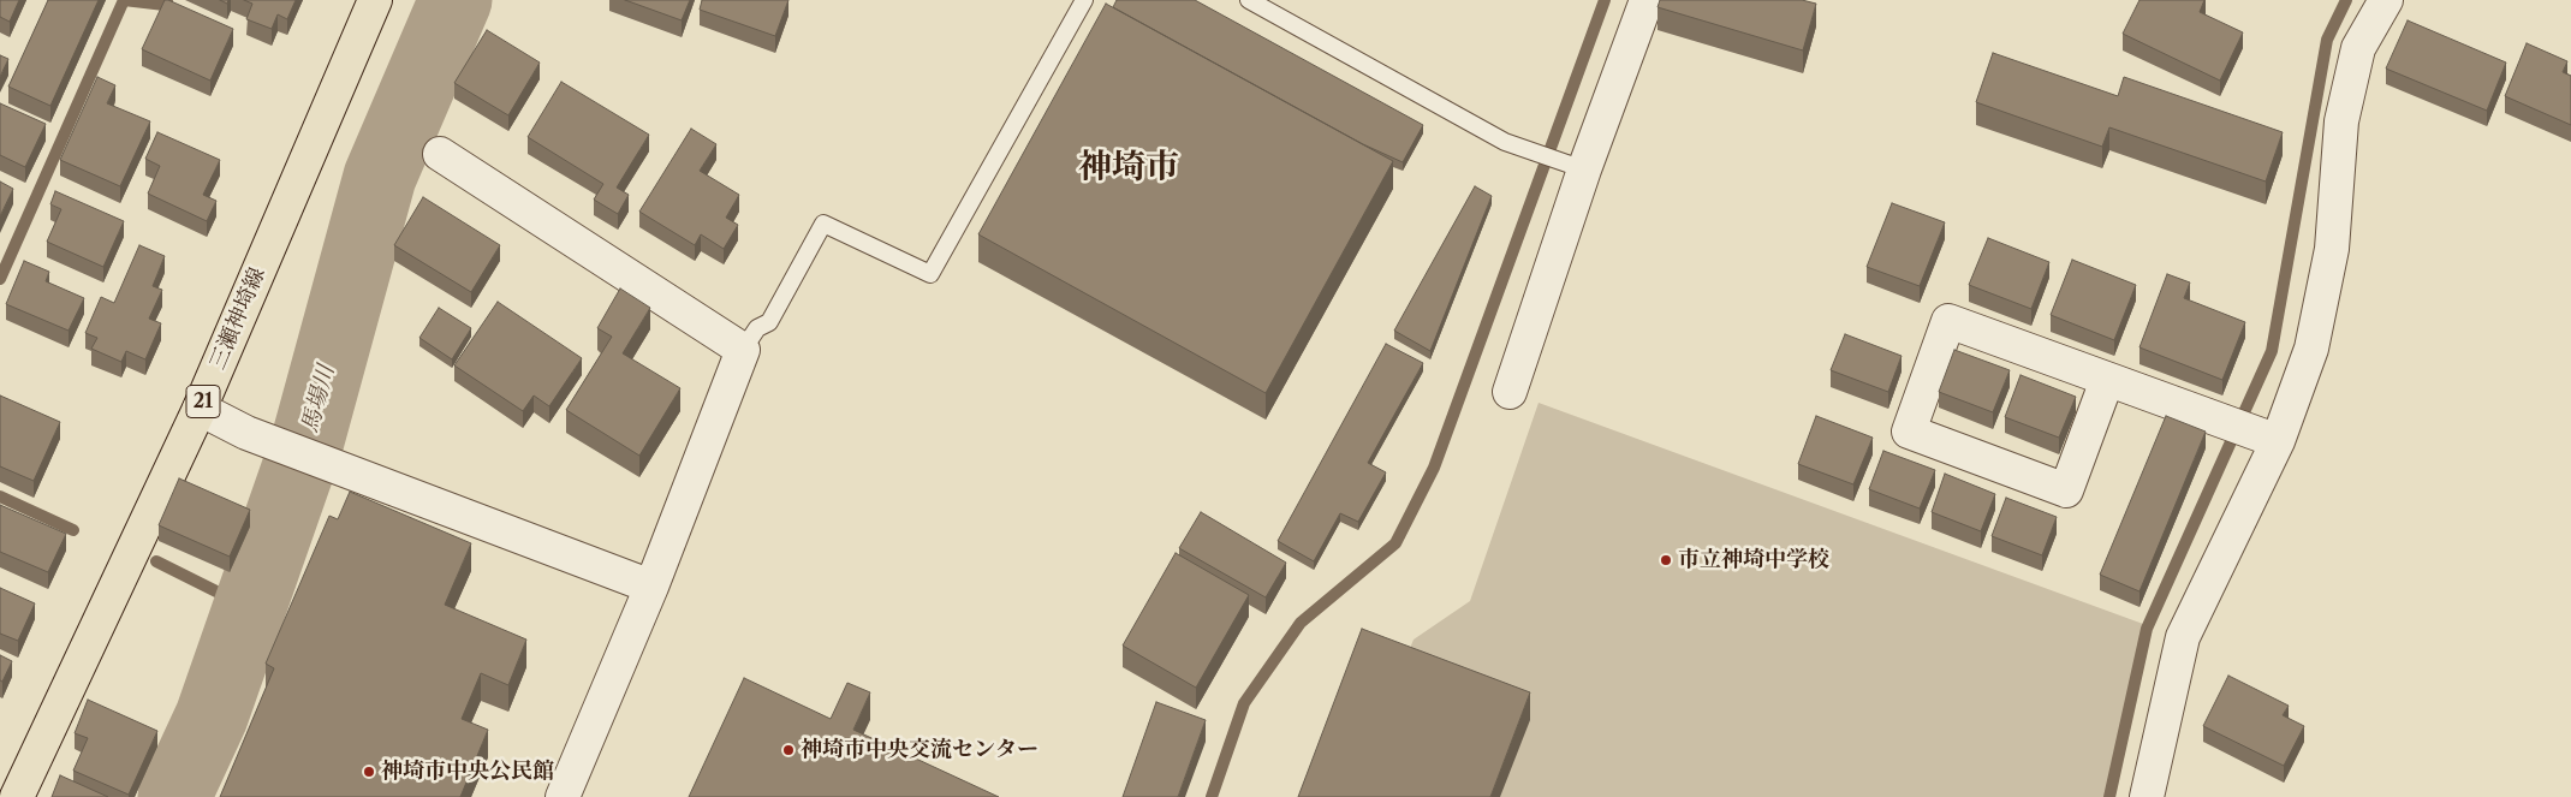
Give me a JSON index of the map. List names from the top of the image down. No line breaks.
{"streets":{"main road":["三瀬神埼線","21"]},"districts":["神埼市"],"water":["馬場川"],"places":["市立神埼中学校","神埼市中央交流センター","神埼市中央公民館"]}
